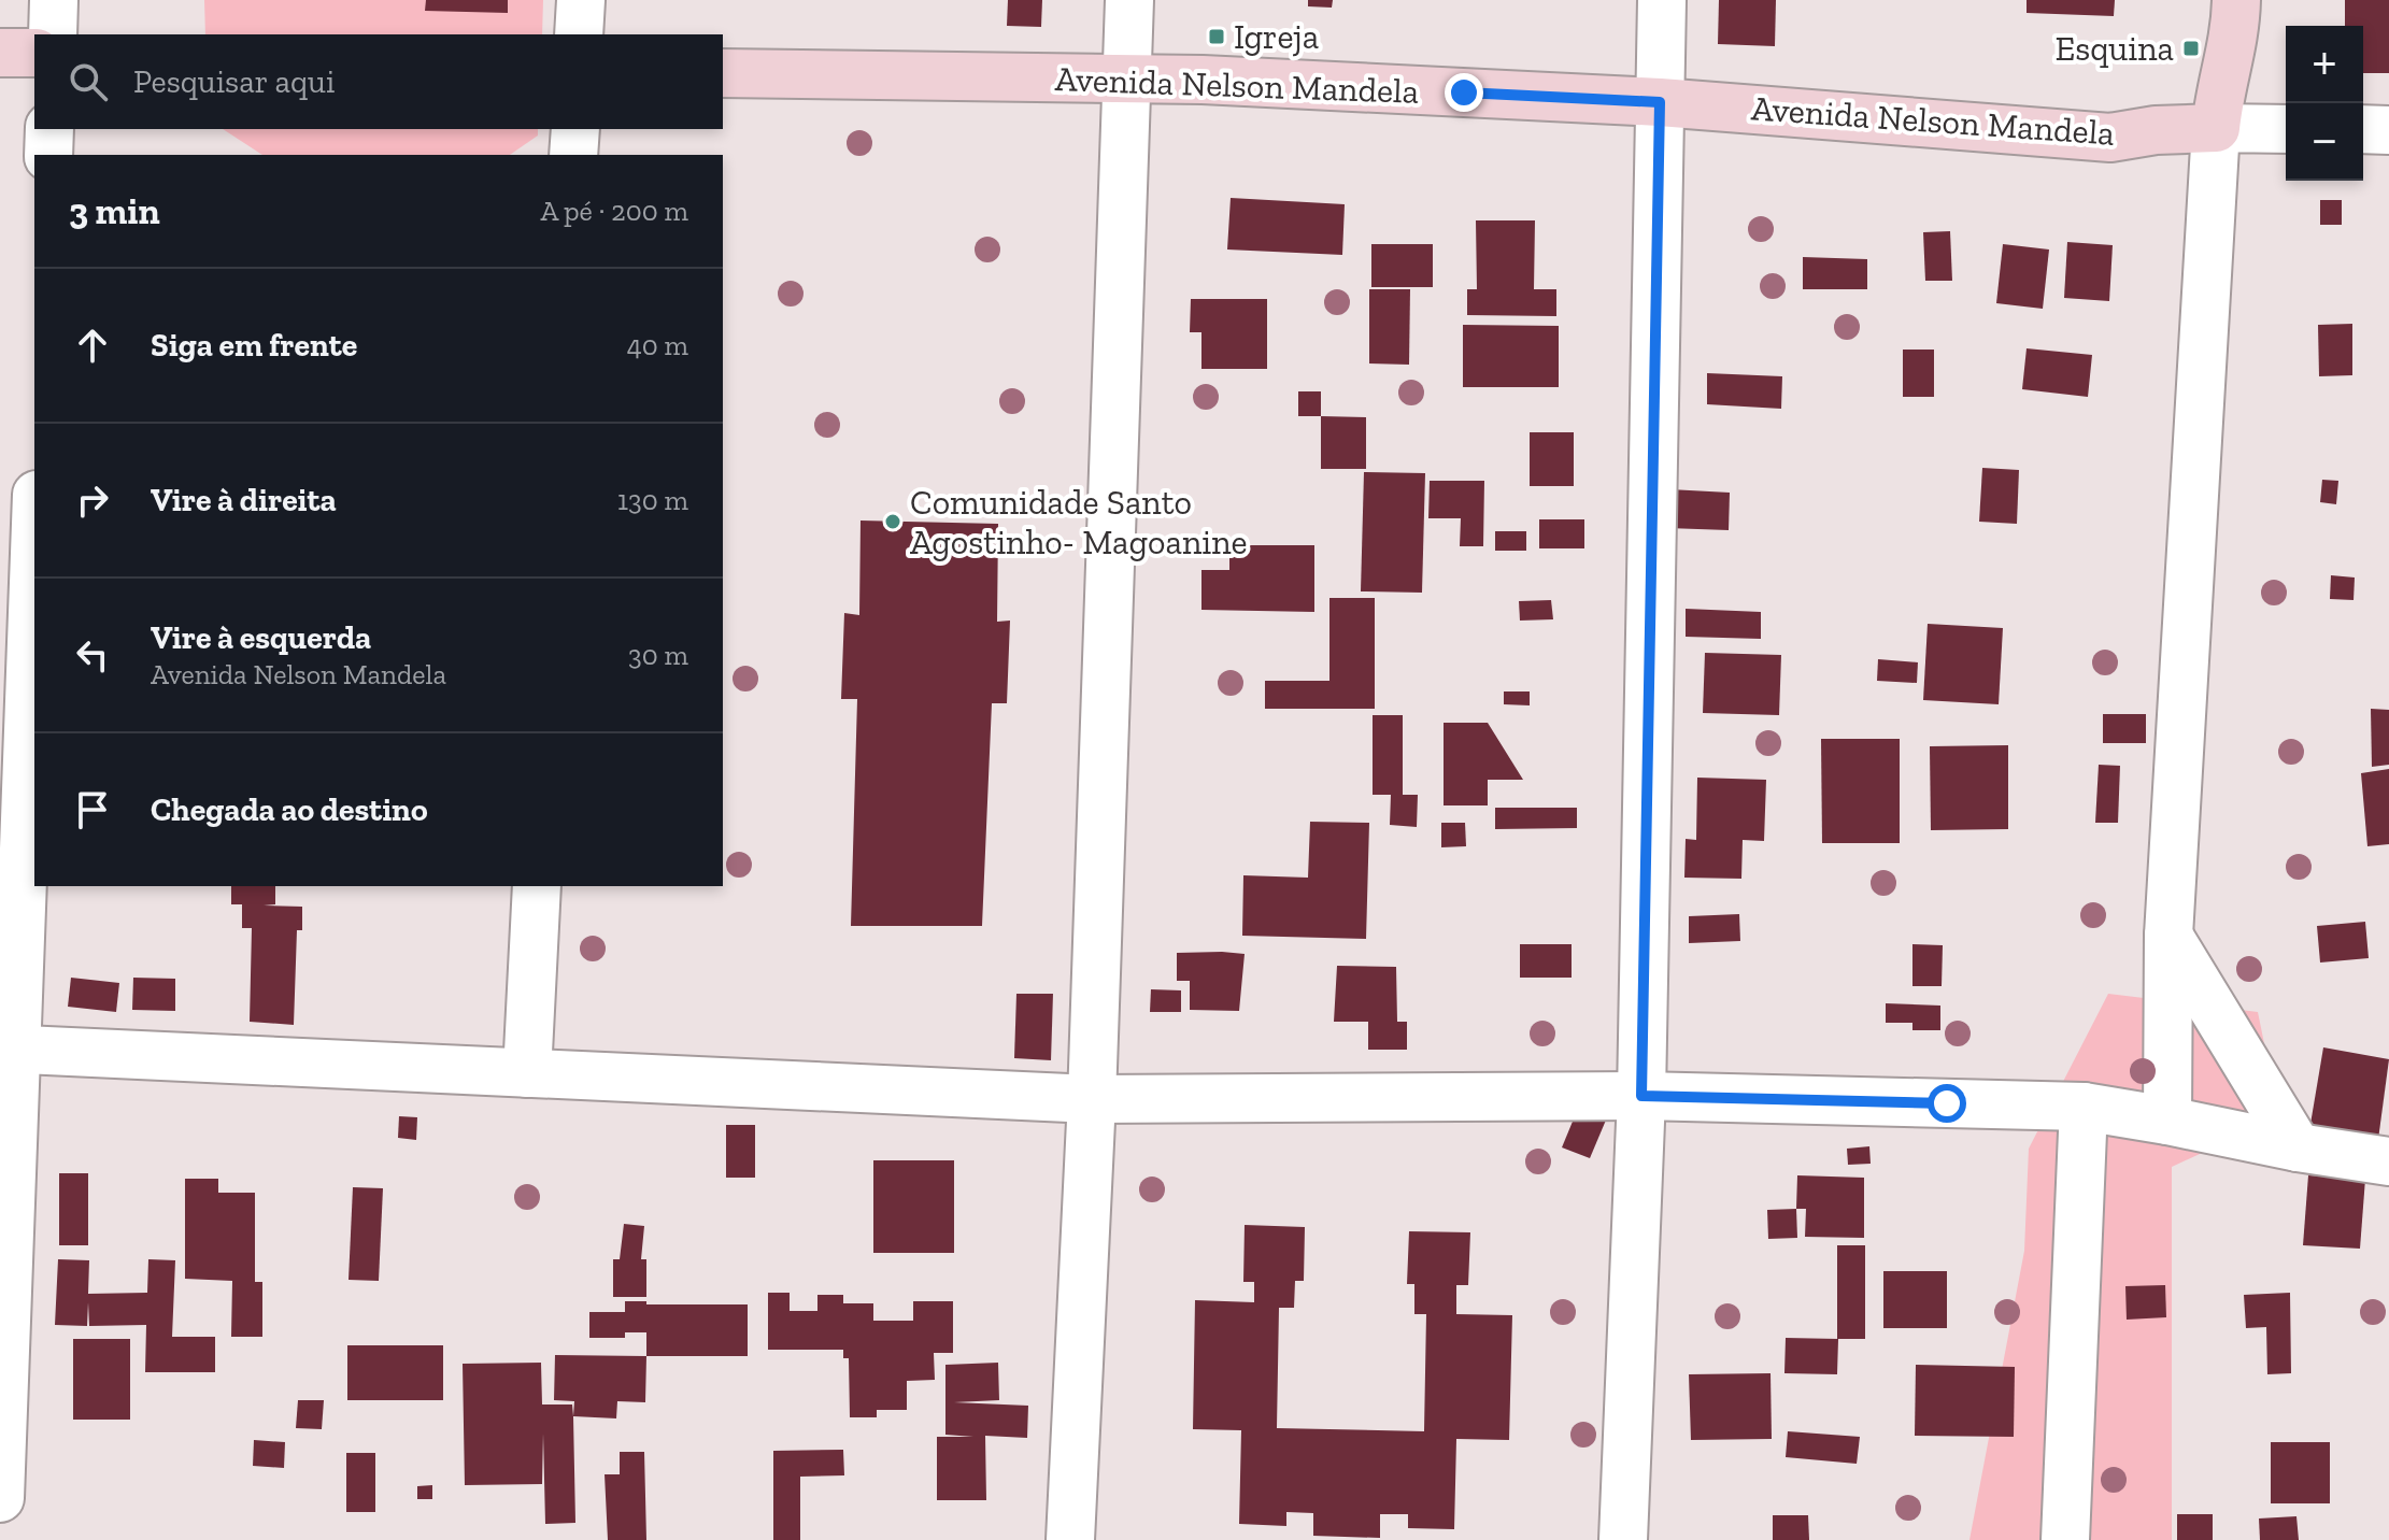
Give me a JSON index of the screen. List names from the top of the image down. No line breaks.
{"streets":{"street":["Avenida Nelson Mandela"]},"places":{"transit":["Igreja","Esquina"],"other":["Comunidade Santo Agostinho- Magoanine"]},"page":{"map_buttons":["+","−"],"search":"Pesquisar aqui","heading":["3 min","A pé · 200 m"],"list":[["Siga em frente","40 m"],["Vire à direita","130 m"],["Vire à esquerda","Avenida Nelson Mandela","30 m"],"Chegada ao destino"]}}
